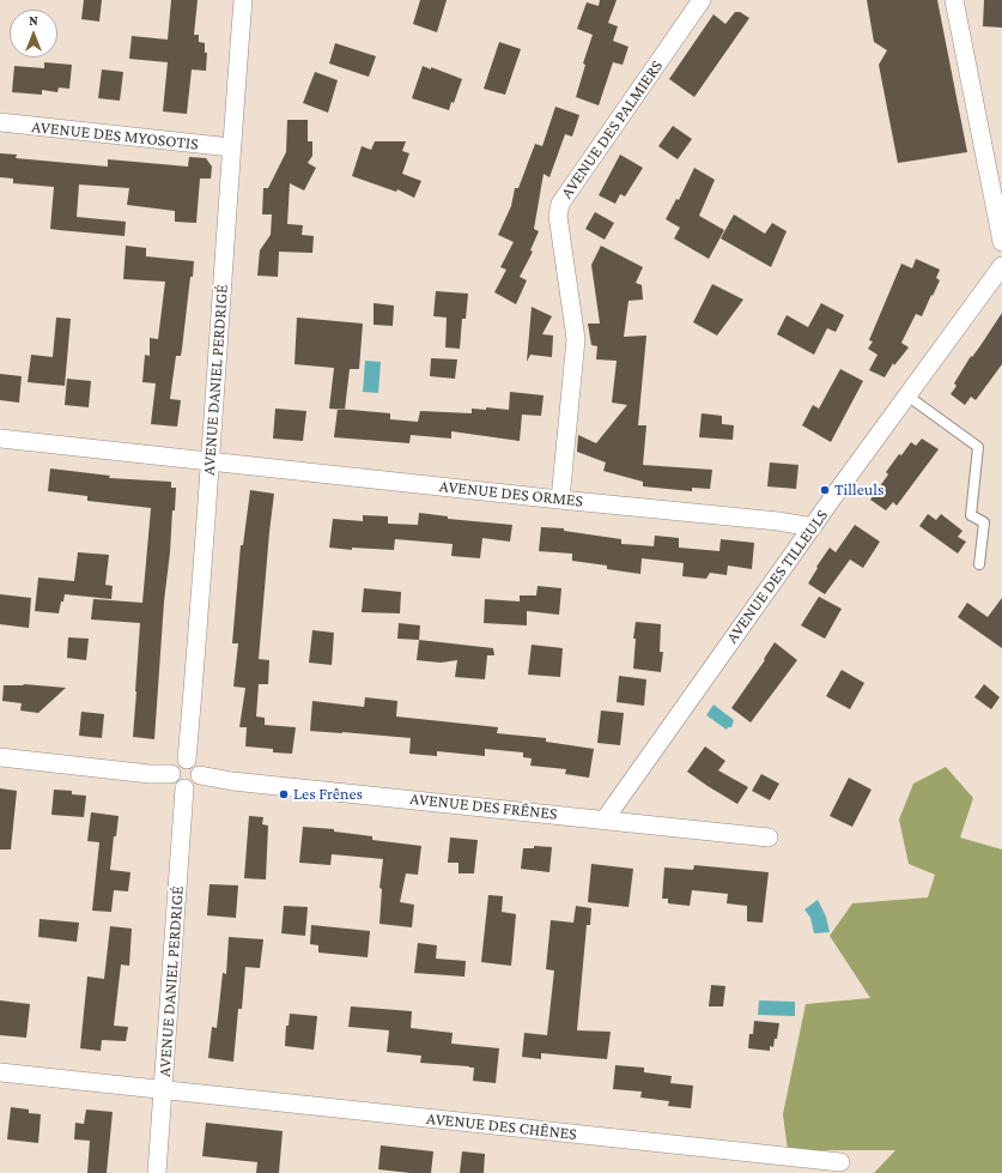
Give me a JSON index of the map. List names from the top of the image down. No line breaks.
{"streets":{"street":["AVENUE DES PALMIERS","AVENUE DES MYOSOTIS","AVENUE DANIEL PERDRIGÉ","AVENUE DES ORMES","AVENUE DES TILLEULS","AVENUE DES FRÊNES","AVENUE DES CHÊNES"]},"crossings":[["AVENUE DES PALMIERS","AVENUE DES ORMES"],["AVENUE DES MYOSOTIS","AVENUE DANIEL PERDRIGÉ"],["AVENUE DANIEL PERDRIGÉ","AVENUE DES ORMES"],["AVENUE DANIEL PERDRIGÉ","AVENUE DES FRÊNES"],["AVENUE DANIEL PERDRIGÉ","AVENUE DES CHÊNES"],["AVENUE DES ORMES","AVENUE DES TILLEULS"],["AVENUE DES TILLEULS","AVENUE DES FRÊNES"]],"places":["Tilleuls","Les Frênes"],"north":"top"}
